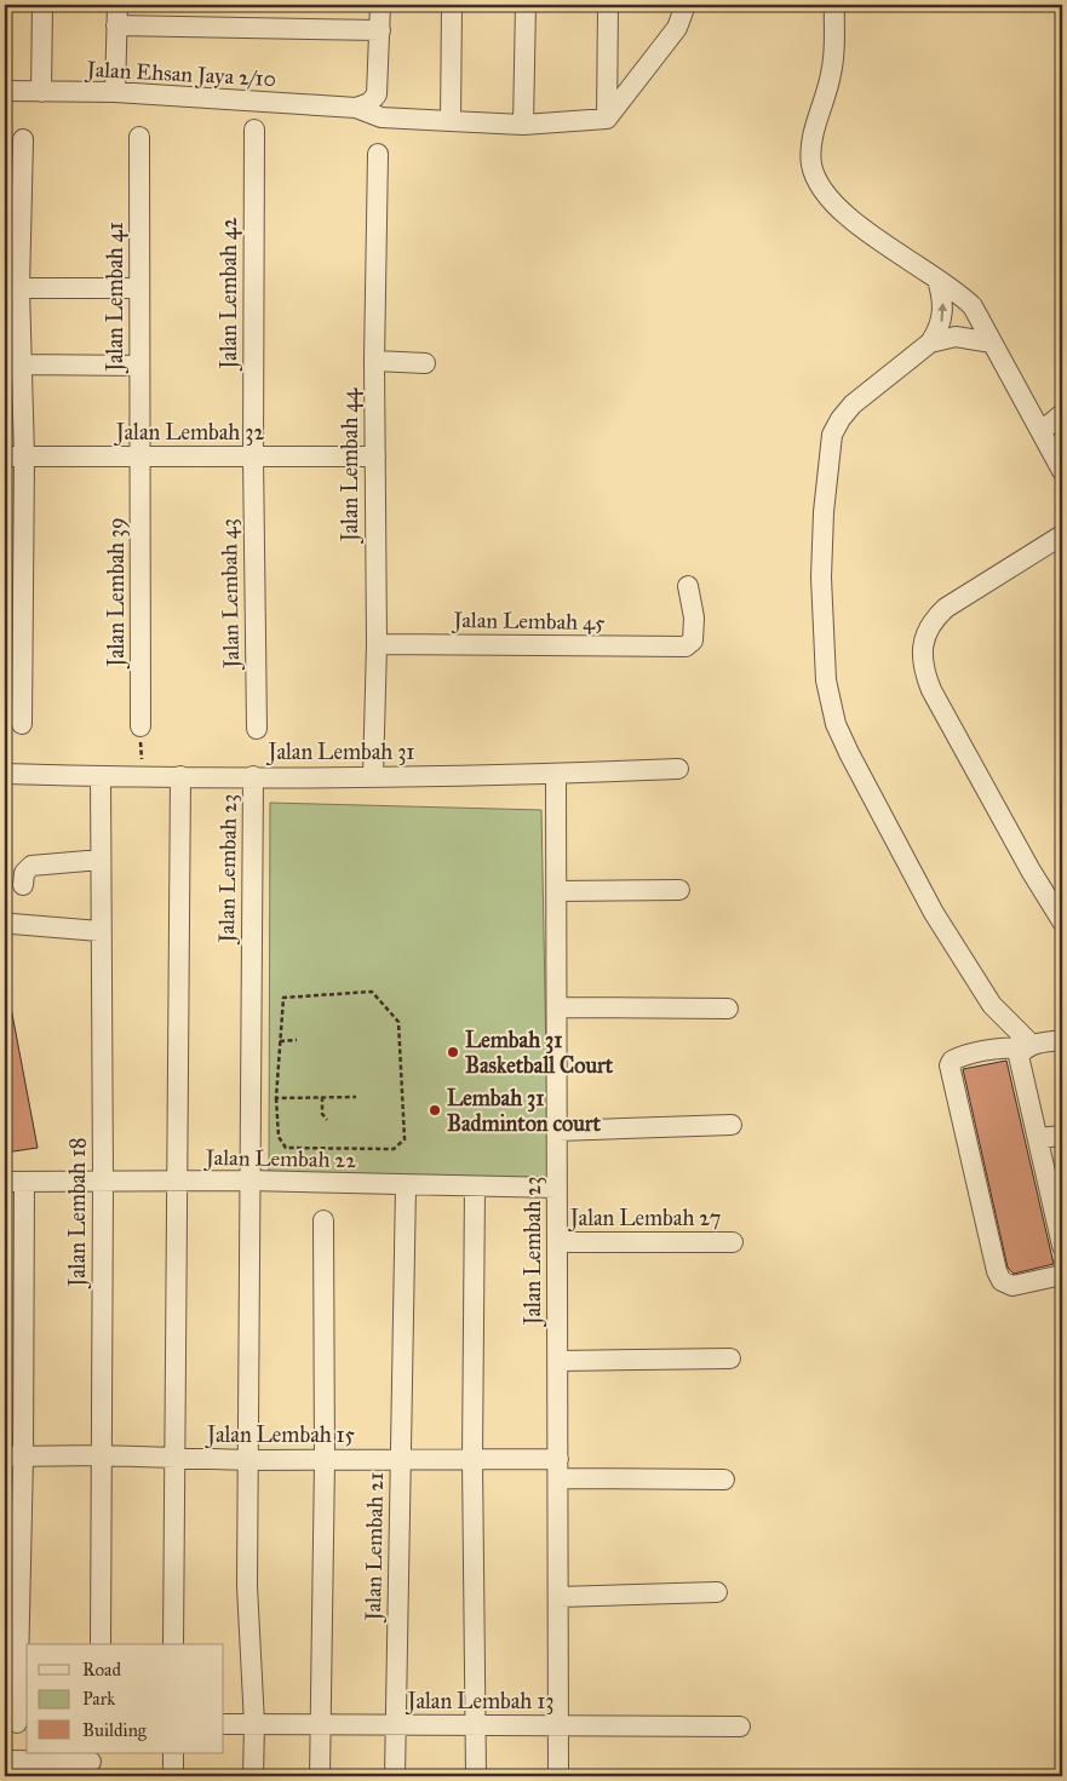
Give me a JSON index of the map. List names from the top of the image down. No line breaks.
{"streets":{"street":["Jalan Ehsan Jaya 2/10","Jalan Lembah 42","Jalan Lembah 41","Jalan Lembah 32","Jalan Lembah 44","Jalan Lembah 39","Jalan Lembah 43","Jalan Lembah 45","Jalan Lembah 31","Jalan Lembah 23","Jalan Lembah 22","Jalan Lembah 18","Jalan Lembah 27","Jalan Lembah 15","Jalan Lembah 21","Jalan Lembah 13"]},"crossings":[["Jalan Lembah 42","Jalan Lembah 32"],["Jalan Lembah 42","Jalan Lembah 43"],["Jalan Lembah 41","Jalan Lembah 32"],["Jalan Lembah 41","Jalan Lembah 39"],["Jalan Lembah 32","Jalan Lembah 44"],["Jalan Lembah 32","Jalan Lembah 39"],["Jalan Lembah 32","Jalan Lembah 43"],["Jalan Lembah 44","Jalan Lembah 45"],["Jalan Lembah 44","Jalan Lembah 31"],["Jalan Lembah 31","Jalan Lembah 23"],["Jalan Lembah 31","Jalan Lembah 18"],["Jalan Lembah 23","Jalan Lembah 22"],["Jalan Lembah 23","Jalan Lembah 27"],["Jalan Lembah 23","Jalan Lembah 15"],["Jalan Lembah 23","Jalan Lembah 13"],["Jalan Lembah 22","Jalan Lembah 18"],["Jalan Lembah 22","Jalan Lembah 21"],["Jalan Lembah 18","Jalan Lembah 15"],["Jalan Lembah 15","Jalan Lembah 21"],["Jalan Lembah 21","Jalan Lembah 13"]],"places":["Lembah 31 Basketball Court","Lembah 31 Badminton court"],"legend":["Road","Park","Building"]}
